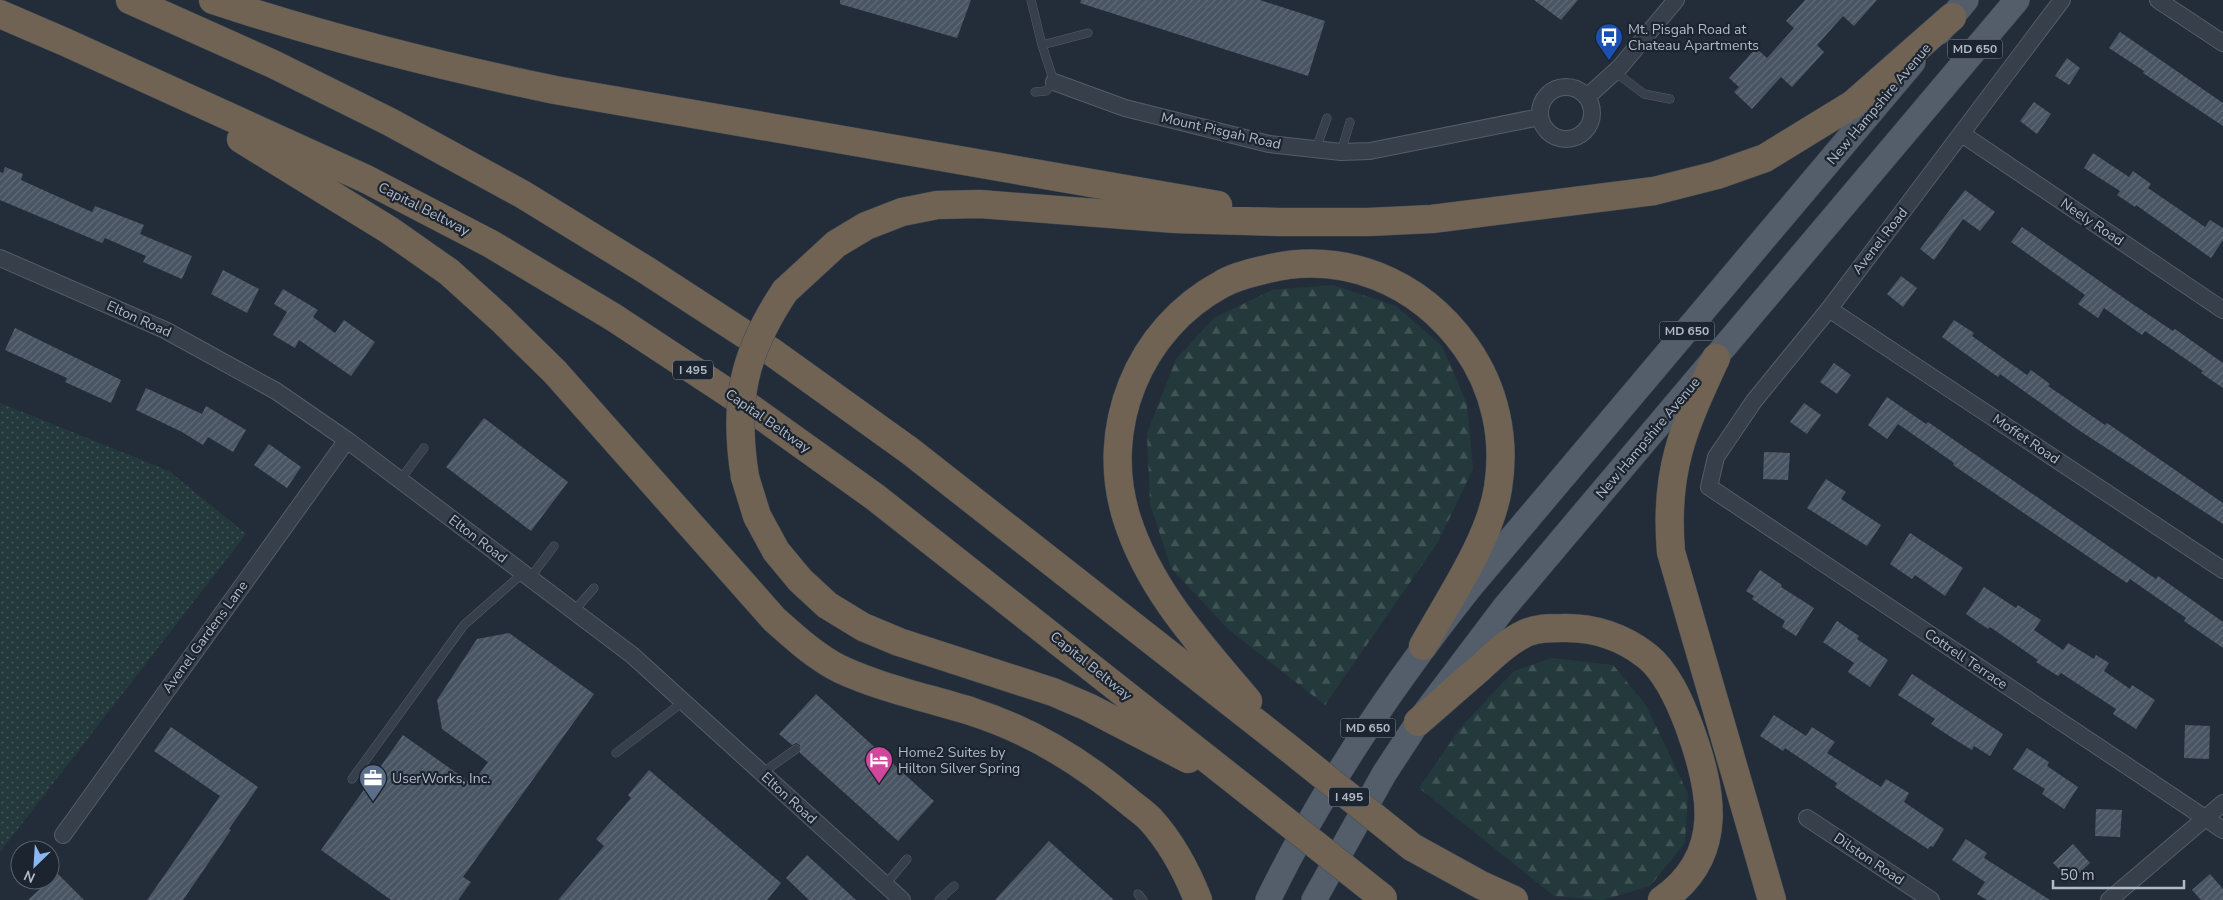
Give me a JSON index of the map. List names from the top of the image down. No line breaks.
{"streets":{"highway":["Capital Beltway","I 495"],"main road":["MD 650","New Hampshire Avenue"],"street":["Mount Pisgah Road","Neely Road","Avenel Road","Elton Road","Moffet Road","Avenel Gardens Lane","Cottrell Terrace","Dilston Road"]},"crossings":[["Neely Road","Avenel Road"],["Avenel Road","Moffet Road"],["Avenel Road","Cottrell Terrace"],["Elton Road","Avenel Gardens Lane"]],"places":{"bus stop":["Mt. Pisgah Road at Chateau Apartments"],"hotel":["Home2 Suites by Hilton Silver Spring"],"office":["UserWorks, Inc."]},"scale_bar":"50 m","north":"bottom left"}
